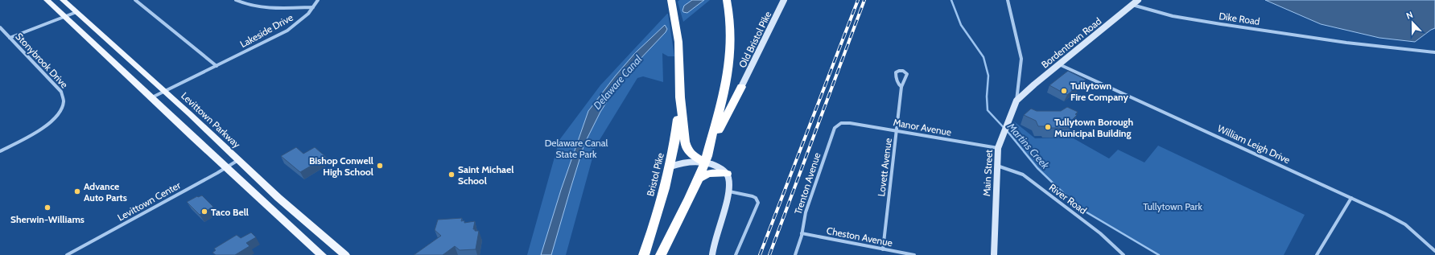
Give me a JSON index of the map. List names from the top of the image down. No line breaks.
{"streets":{"highway":["Bristol Pike"],"main road":["Levittown Parkway"],"street":["Dike Road","Lakeside Drive","Old Bristol Pike","Bordentown Road","Stonybrook Drive","Manor Avenue","William Leigh Drive","Lovett Avenue","Main Street","Trenton Avenue","River Road","Levittown Center","Cheston Avenue"]},"crossings":[["Dike Road","Bordentown Road"],["Lakeside Drive","Levittown Parkway"],["Bordentown Road","William Leigh Drive"],["Bordentown Road","Main Street"],["Levittown Parkway","Levittown Center"],["Manor Avenue","Lovett Avenue"],["Manor Avenue","Main Street"],["Manor Avenue","Trenton Avenue"],["Lovett Avenue","Cheston Avenue"],["Main Street","River Road"],["Trenton Avenue","Cheston Avenue"]],"water":["Delaware Canal","Martins Creek"],"parks":["Delaware Canal State Park","Tullytown Park"],"places":["Tullytown Fire Company","Tullytown Borough Municipal Building","Bishop Conwell High School","Saint Michael School","Advance Auto Parts","Sherwin-Williams","Taco Bell"],"north":"top"}
